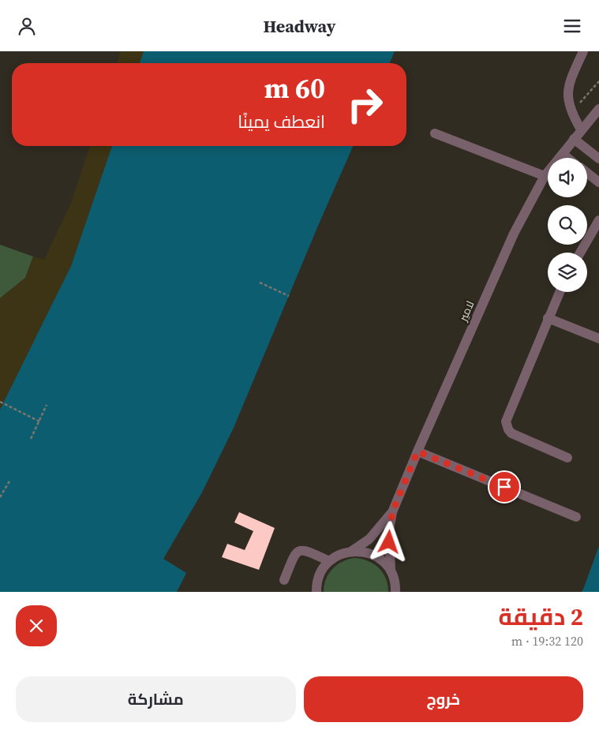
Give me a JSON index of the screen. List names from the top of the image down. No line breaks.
{"streets":{"street":["لامير"]},"page":{"header":"Headway","turn":["60 m","انعطف يمينًا"],"heading":["2 دقيقة","120 m · 19:32"],"buttons":["خروج","مشاركة"]}}
